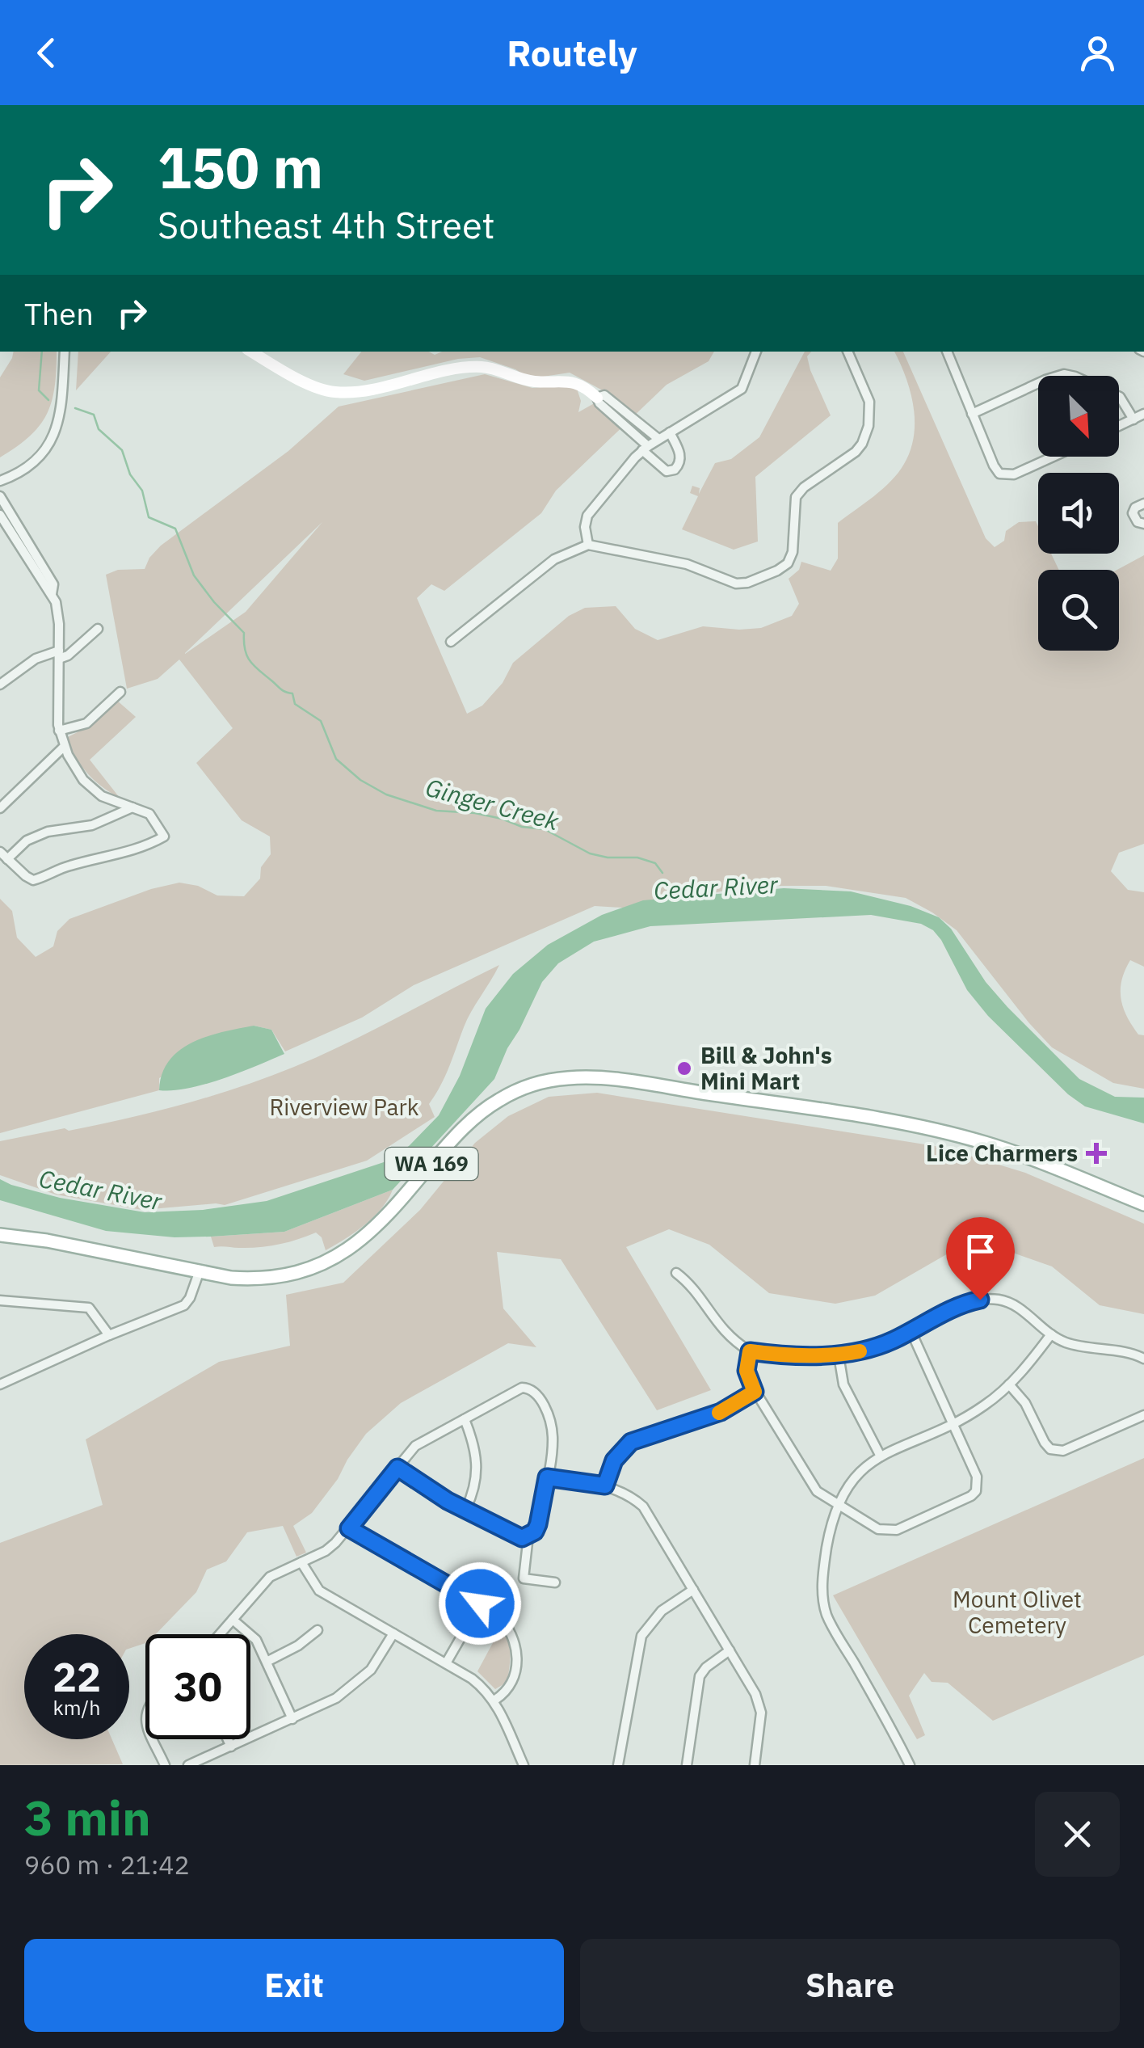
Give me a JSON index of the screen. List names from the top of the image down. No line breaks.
{"streets":{"main road":["WA 169"]},"water":["Ginger Creek","Cedar River"],"parks":["Riverview Park","Mount Olivet Cemetery"],"places":{"other":["Bill & John's Mini Mart"],"health":["Lice Charmers"]},"north":"bottom right","page":{"header":"Routely","turn":["150 m","Southeast 4th Street"],"then":"Then","speed":"22 km/h","limit":"30","heading":["3 min","960 m · 21:42"],"buttons":["Exit","Share"]}}
